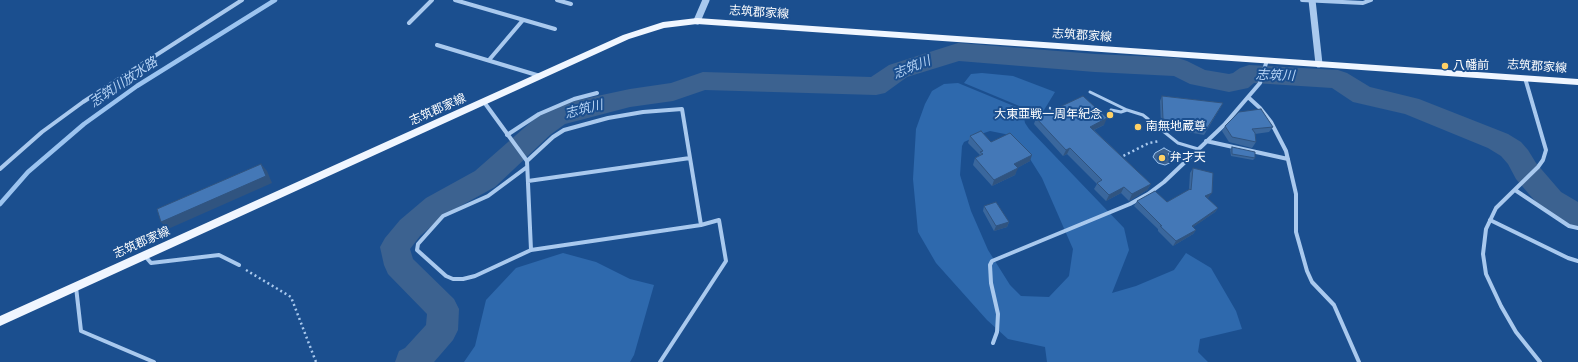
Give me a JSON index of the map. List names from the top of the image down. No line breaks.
{"streets":{"main road":["志筑郡家線"]},"water":["志筑川","志筑川放水路"],"places":["八幡前","大東亜戦一周年紀念","南無地蔵尊","弁才天"]}
